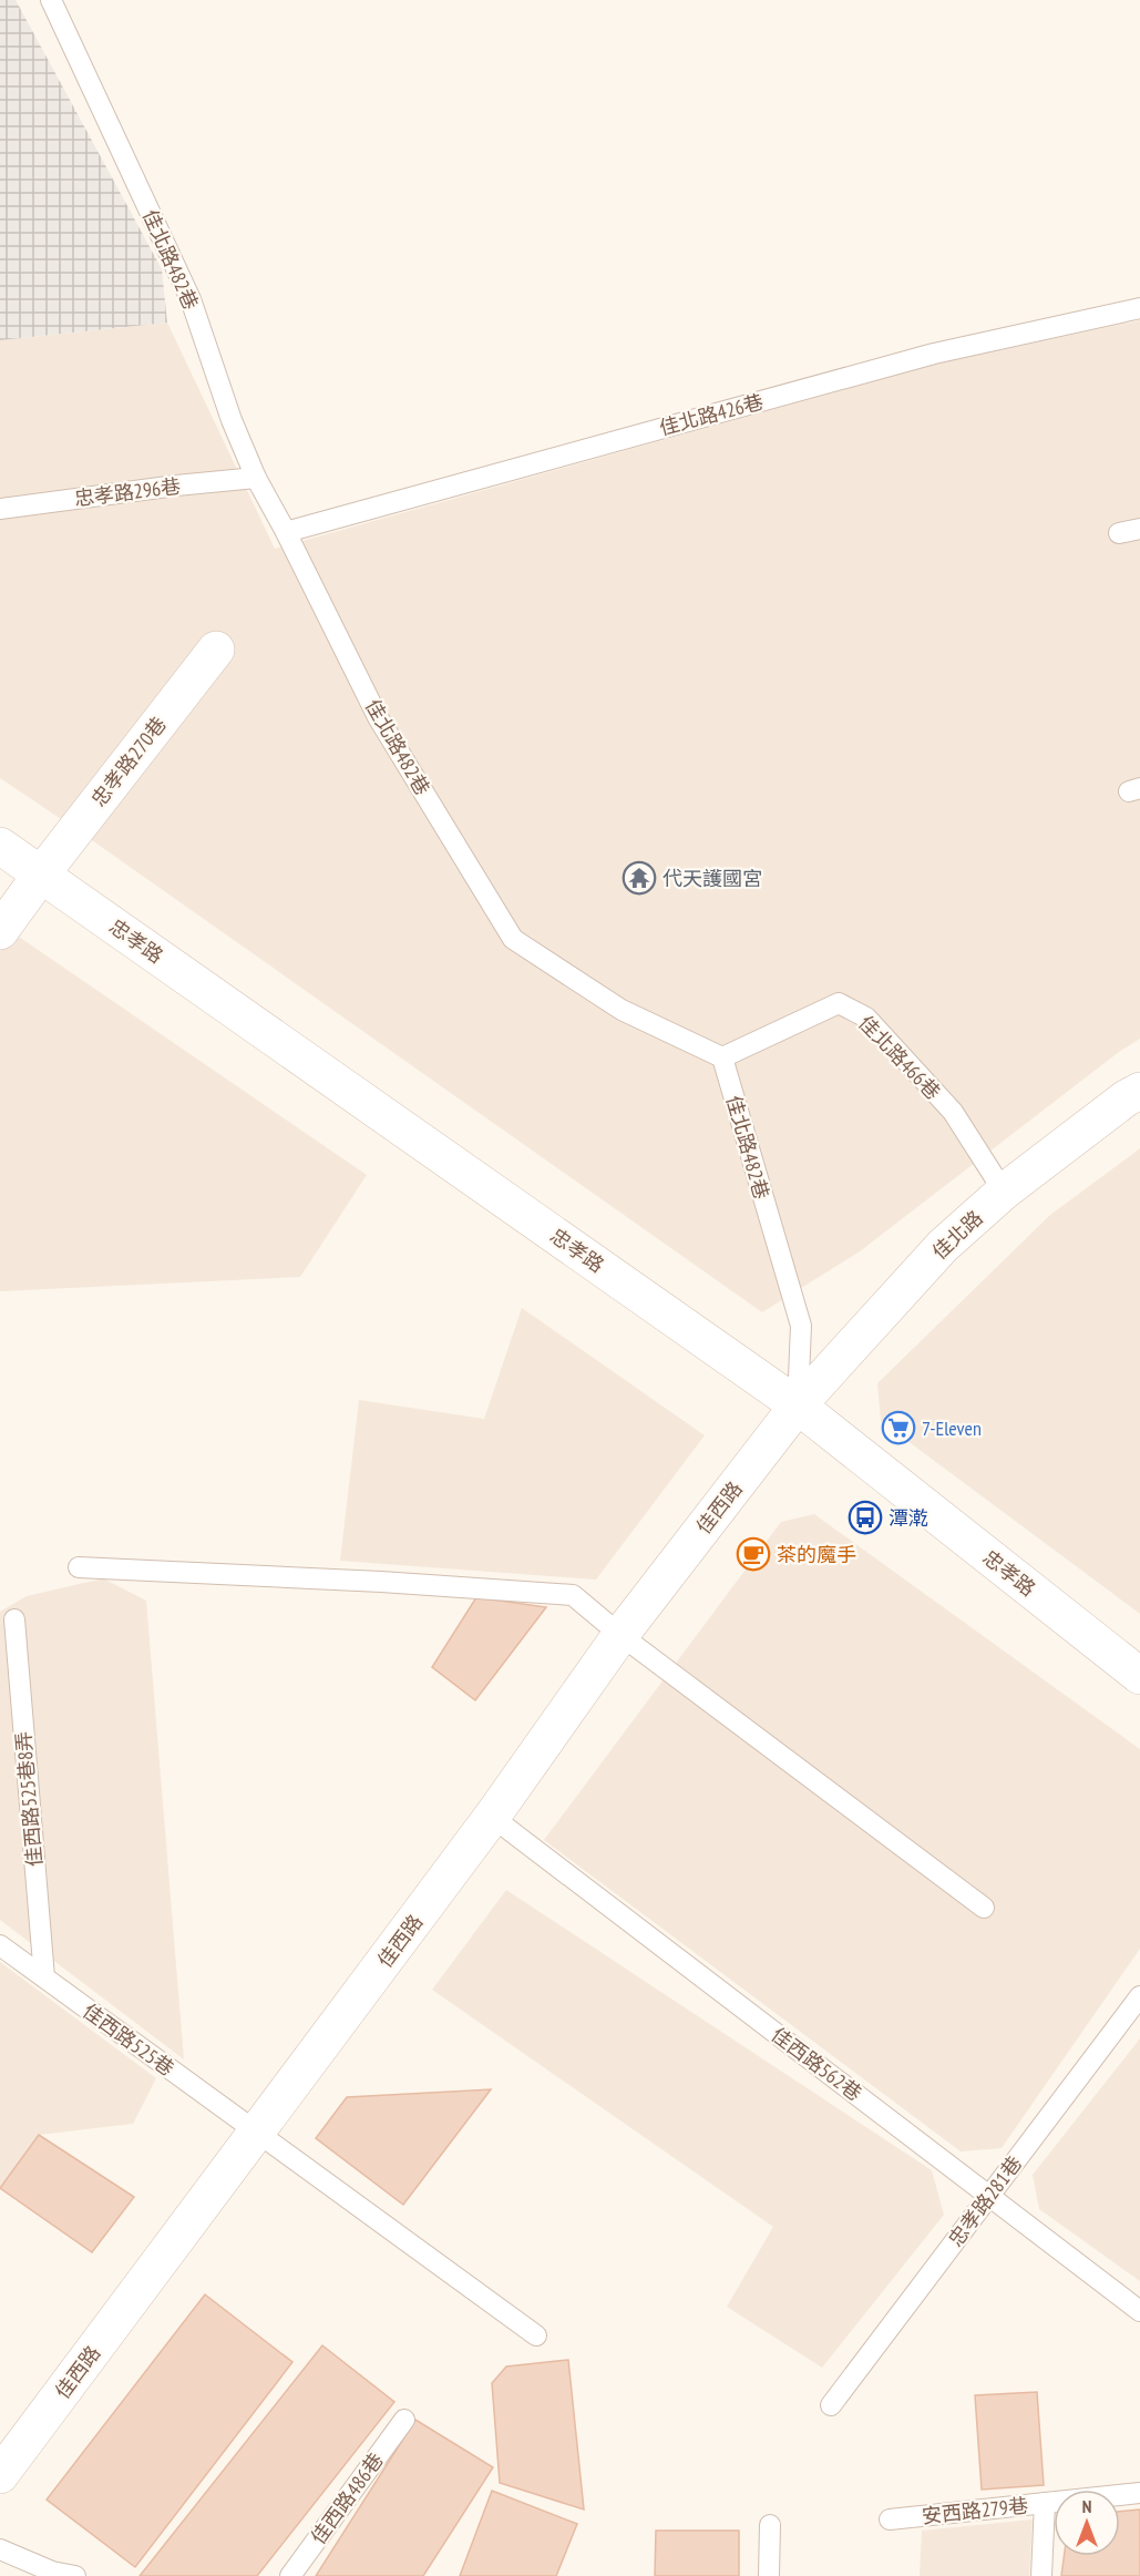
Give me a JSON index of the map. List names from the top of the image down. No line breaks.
{"streets":{"street":["忠孝路270巷","忠孝路","佳北路","佳西路"],"lane":["佳北路482巷","佳北路426巷","忠孝路296巷","佳北路466巷","佳西路525巷8弄","佳西路525巷","佳西路562巷","忠孝路281巷","佳西路486巷","安西路279巷"]},"crossings":[["佳北路482巷","佳北路426巷"],["佳北路482巷","忠孝路296巷"],["佳北路482巷","忠孝路"],["佳北路482巷","佳北路466巷"],["佳北路482巷","佳北路"],["佳北路482巷","佳西路"],["忠孝路270巷","忠孝路"],["忠孝路","佳北路"],["忠孝路","佳西路"],["佳北路466巷","佳北路"],["佳北路","佳西路"],["佳西路","佳西路525巷"],["佳西路","佳西路562巷"],["佳西路525巷8弄","佳西路525巷"],["佳西路562巷","忠孝路281巷"]],"places":{"temple":["代天護國宮"],"supermarket":["7-Eleven"],"bus stop":["潭漧"],"cafe":["茶的魔手"]},"north":"top"}
